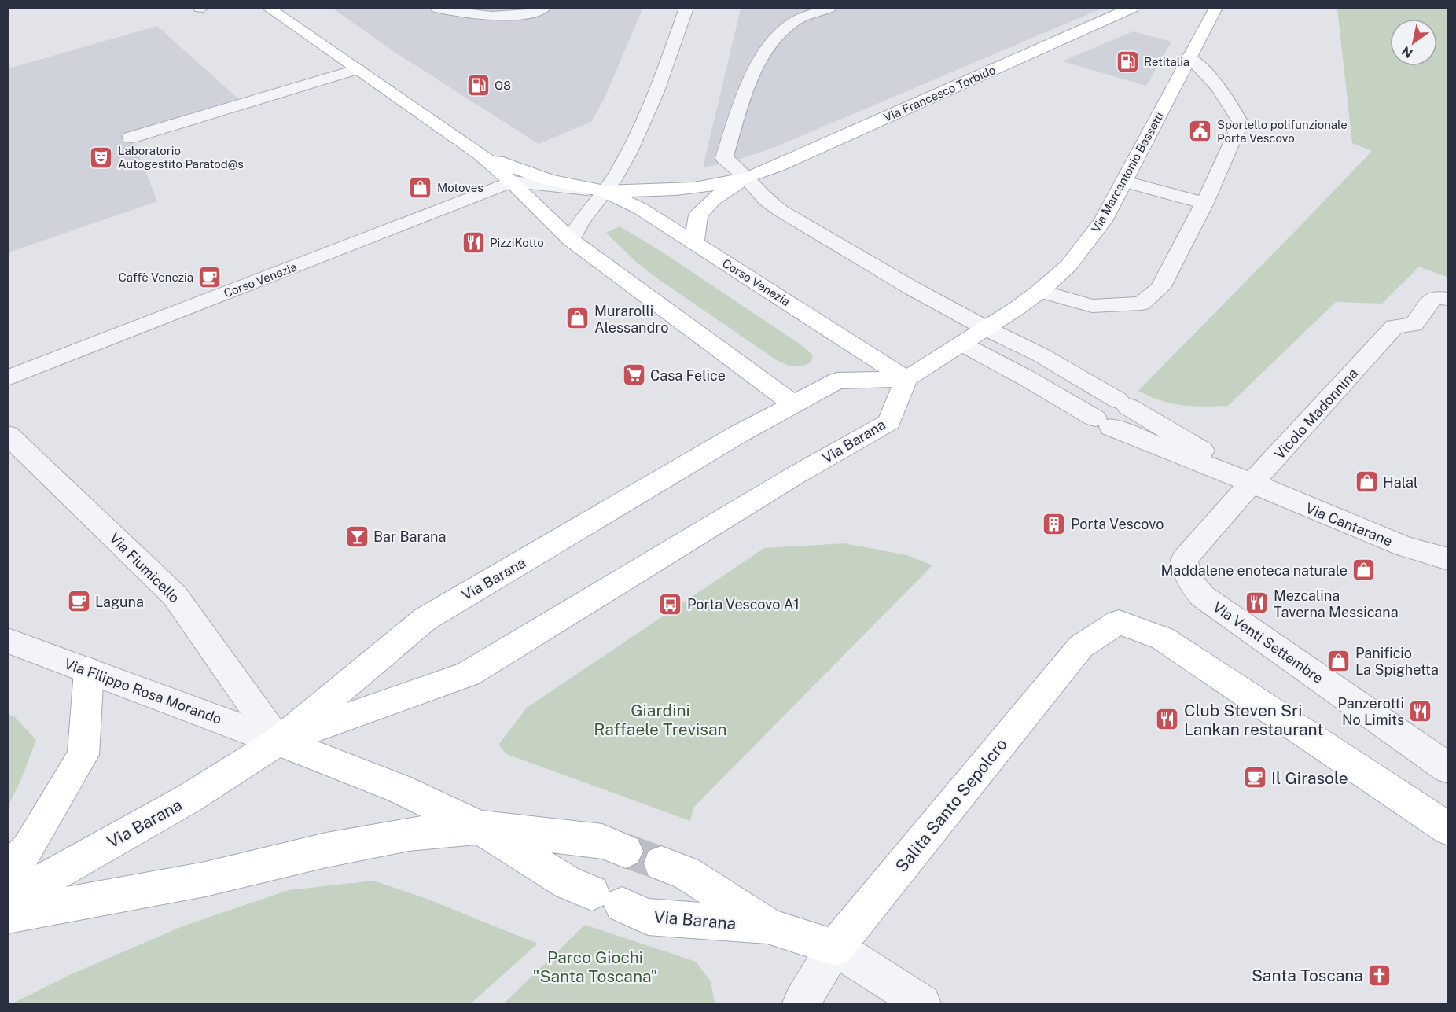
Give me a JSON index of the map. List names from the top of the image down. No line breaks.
{"streets":{"main road":["Via Francesco Torbido","Via Marcantonio Bassetti","Corso Venezia","Via Barana","Salita Santo Sepolcro"],"street":["Vicolo Madonnina","Via Cantarane","Via Fiumicello","Via Venti Settembre","Via Filippo Rosa Morando"]},"crossings":[["Via Francesco Torbido","Corso Venezia"],["Via Marcantonio Bassetti","Corso Venezia"],["Via Marcantonio Bassetti","Via Barana"],["Corso Venezia","Via Barana"],["Vicolo Madonnina","Via Cantarane"],["Vicolo Madonnina","Via Venti Settembre"],["Via Barana","Via Fiumicello"],["Via Barana","Via Filippo Rosa Morando"],["Via Barana","Salita Santo Sepolcro"],["Via Fiumicello","Via Filippo Rosa Morando"]],"parks":["Giardini Raffaele Trevisan","Parco Giochi \"Santa Toscana\""],"places":{"fuel station":["Retitalia","Q8"],"public building":["Sportello polifunzionale Porta Vescovo"],"theatre":["Laboratorio Autogestito Paratod@s"],"shop":["Motoves","Murarolli Alessandro","Halal","Maddalene enoteca naturale","Panificio La Spighetta"],"restaurant":["PizziKotto","Mezcalina Taverna Messicana","Panzerotti No Limits","Club Steven Sri Lankan restaurant"],"cafe":["Caffè Venezia","Laguna","Il Girasole"],"supermarket":["Casa Felice"],"building":["Porta Vescovo"],"bar":["Bar Barana"],"bus stop":["Porta Vescovo A1"],"church":["Santa Toscana"]},"north":"bottom left"}
